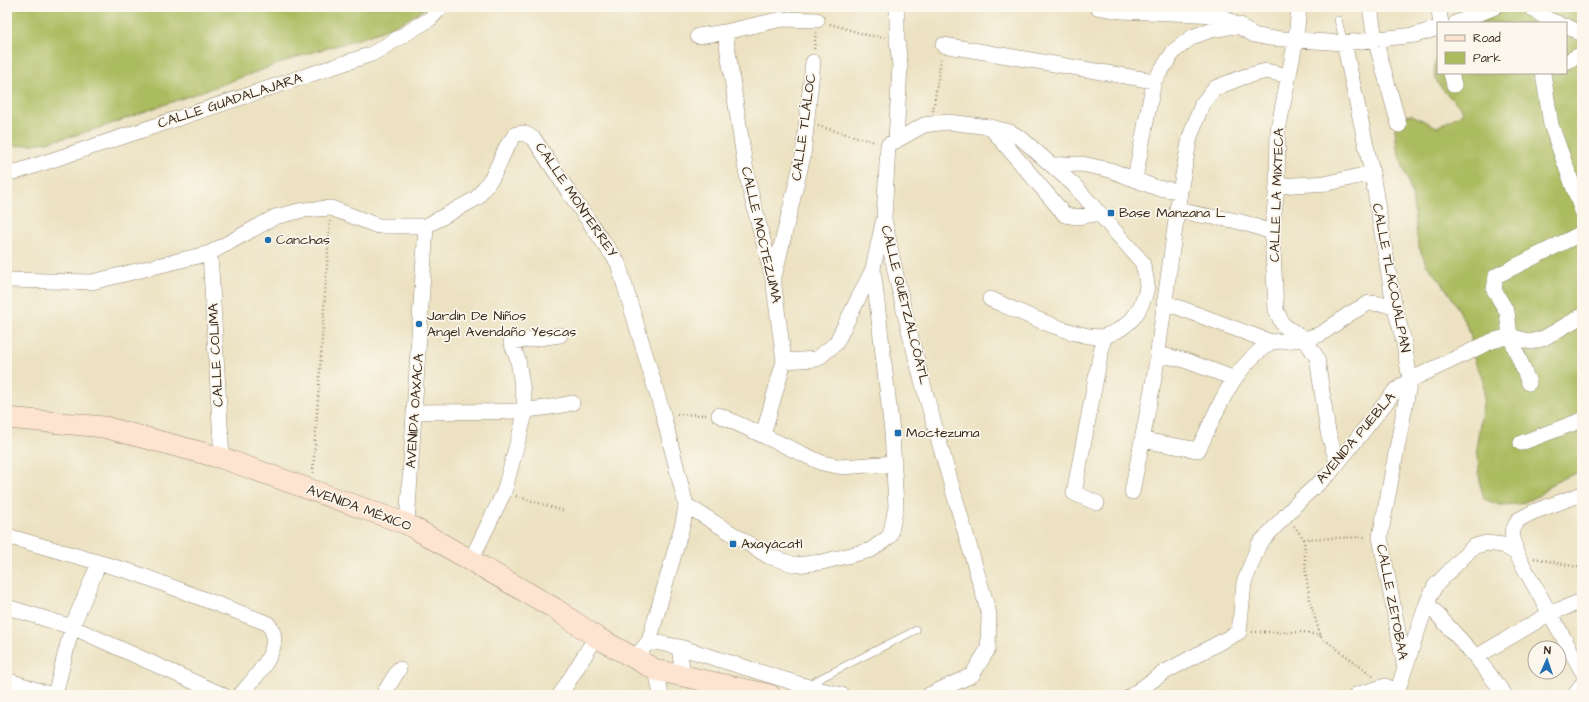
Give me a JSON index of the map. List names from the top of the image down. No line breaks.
{"streets":{"street":["CALLE GUADALAJARA","CALLE TLÁLOC","CALLE LA MIXTECA","CALLE MONTERREY","CALLE MOCTEZUMA","CALLE TLACOJALPAN","CALLE QUETZALCÓATL","CALLE COLIMA","AVENIDA OAXACA","AVENIDA PUEBLA","AVENIDA MÉXICO","CALLE ZETOBAA"]},"crossings":[["CALLE TLÁLOC","CALLE MOCTEZUMA"],["CALLE LA MIXTECA","AVENIDA PUEBLA"],["CALLE MONTERREY","CALLE QUETZALCÓATL"],["CALLE MONTERREY","CALLE COLIMA"],["CALLE MONTERREY","AVENIDA OAXACA"],["CALLE TLACOJALPAN","AVENIDA PUEBLA"],["CALLE TLACOJALPAN","CALLE ZETOBAA"],["CALLE COLIMA","AVENIDA MÉXICO"],["AVENIDA OAXACA","AVENIDA MÉXICO"]],"places":{"transit":["Base Manzana L","Moctezuma","Axayácatl"],"other":["Canchas","Jardin De Niños Angel Avendaño Yescas"]},"legend":["Road","Park"],"north":"top"}
